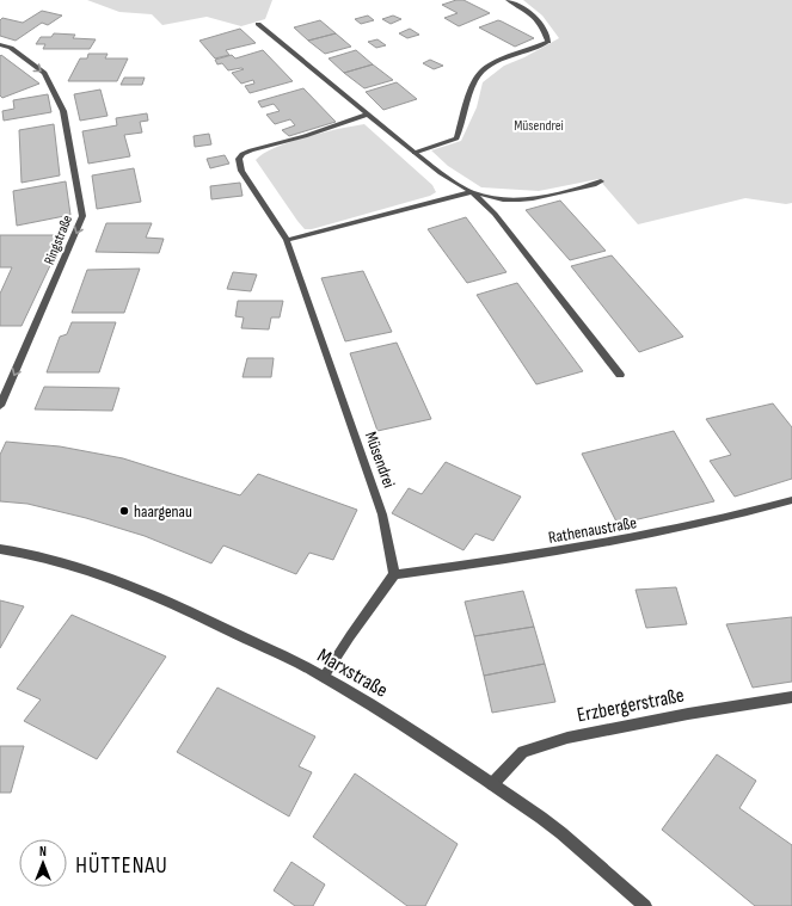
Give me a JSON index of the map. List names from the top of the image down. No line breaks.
{"streets":{"street":["Ringstraße","Müsendrei","Rathenaustraße","Marxstraße","Erzbergerstraße"]},"crossings":[["Müsendrei","Rathenaustraße"],["Marxstraße","Erzbergerstraße"]],"one_way":["Ringstraße"],"districts":["HÜTTENAU"],"parks":["Müsendrei"],"places":["haargenau"],"north":"top"}
